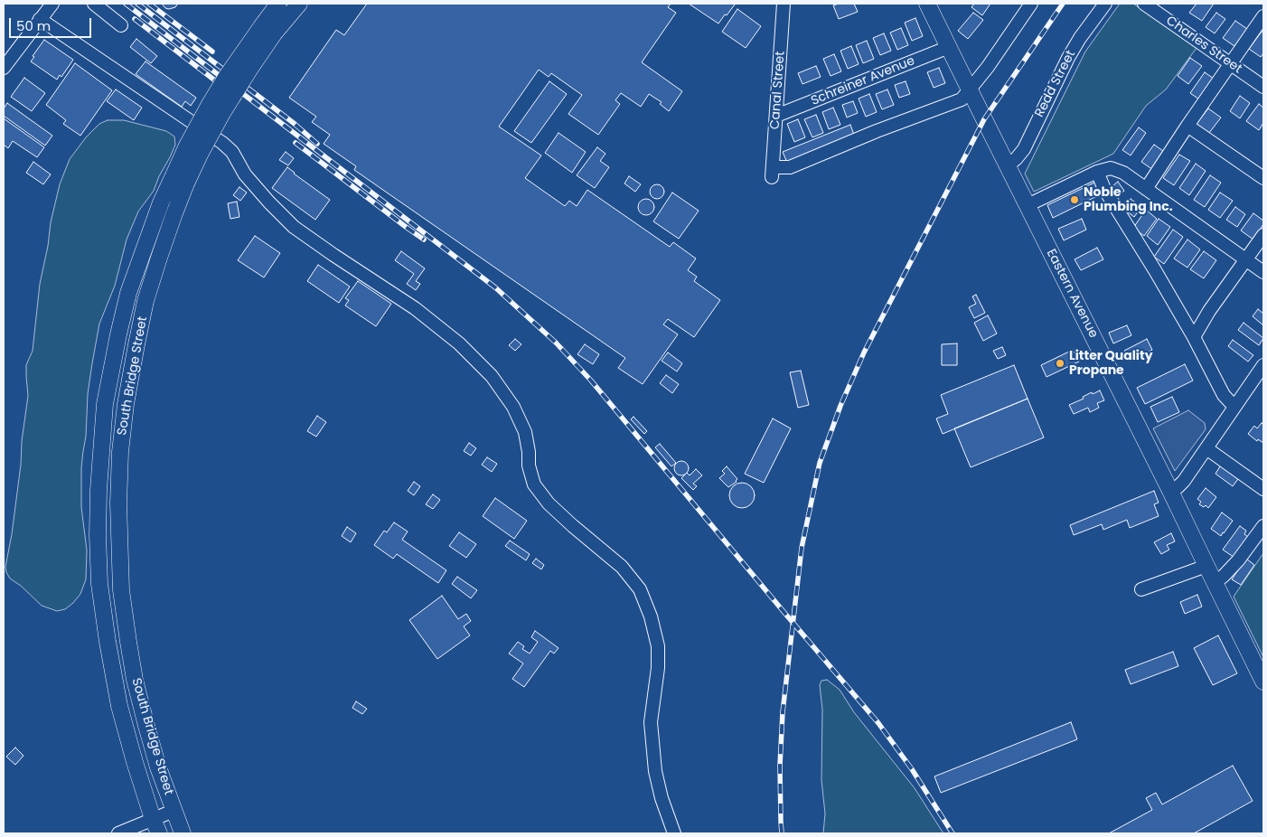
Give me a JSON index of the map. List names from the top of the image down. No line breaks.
{"streets":{"main road":["Eastern Avenue","South Bridge Street"],"street":["Charles Street","Schreiner Avenue","Redd Street","Canal Street"]},"crossings":[["Schreiner Avenue","Canal Street"],["Schreiner Avenue","Eastern Avenue"],["Redd Street","Eastern Avenue"],["Canal Street","Eastern Avenue"]],"places":["Noble Plumbing Inc.","Litter Quality Propane"],"scale_bar":"50 m"}
